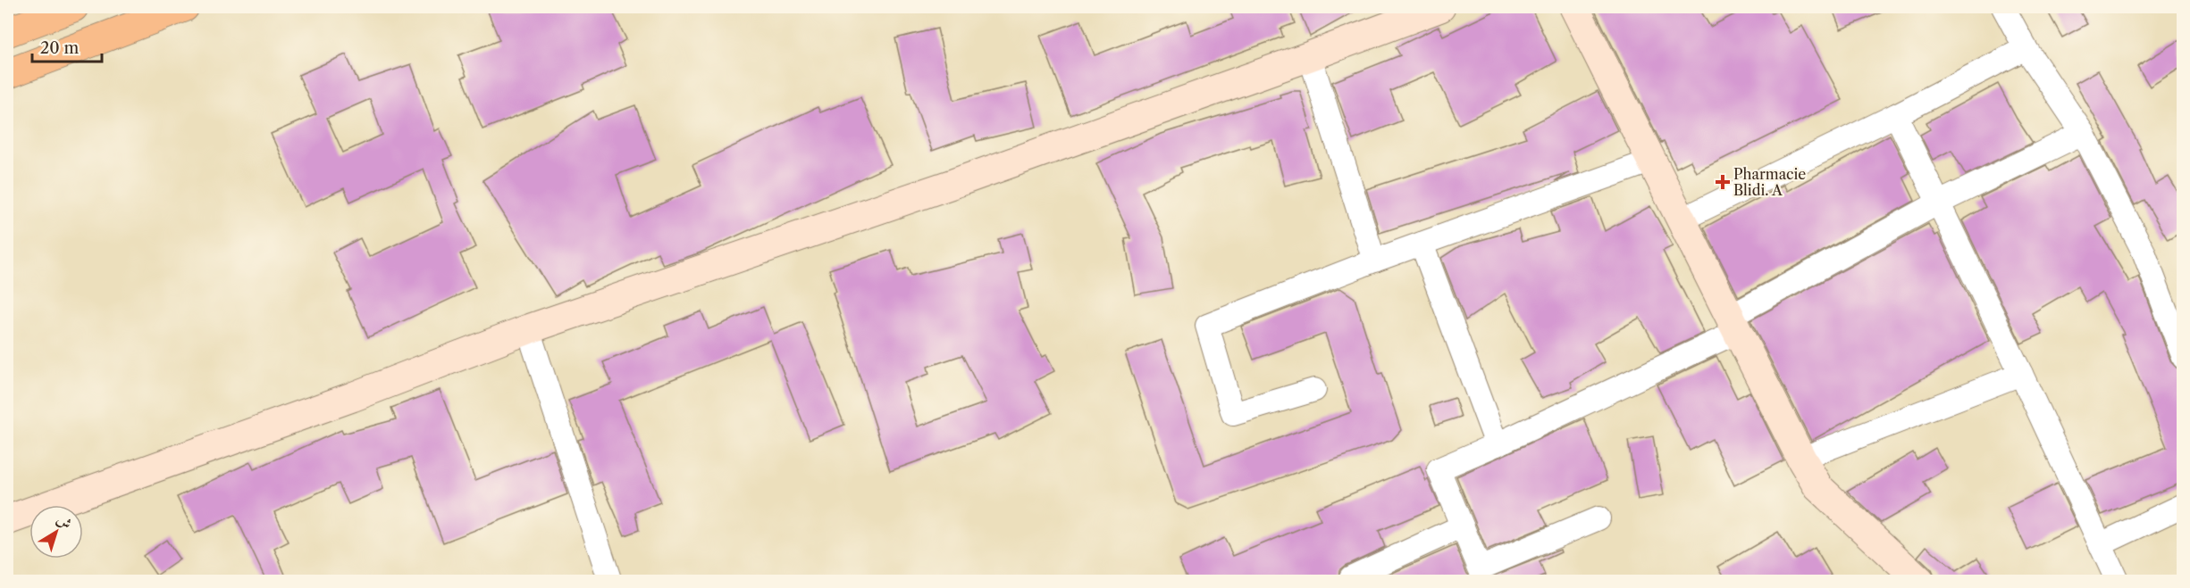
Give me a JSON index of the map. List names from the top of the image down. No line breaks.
{"places":{"health":["Pharmacie Blidi. A"]},"scale_bar":"20 m","north":"top right"}
